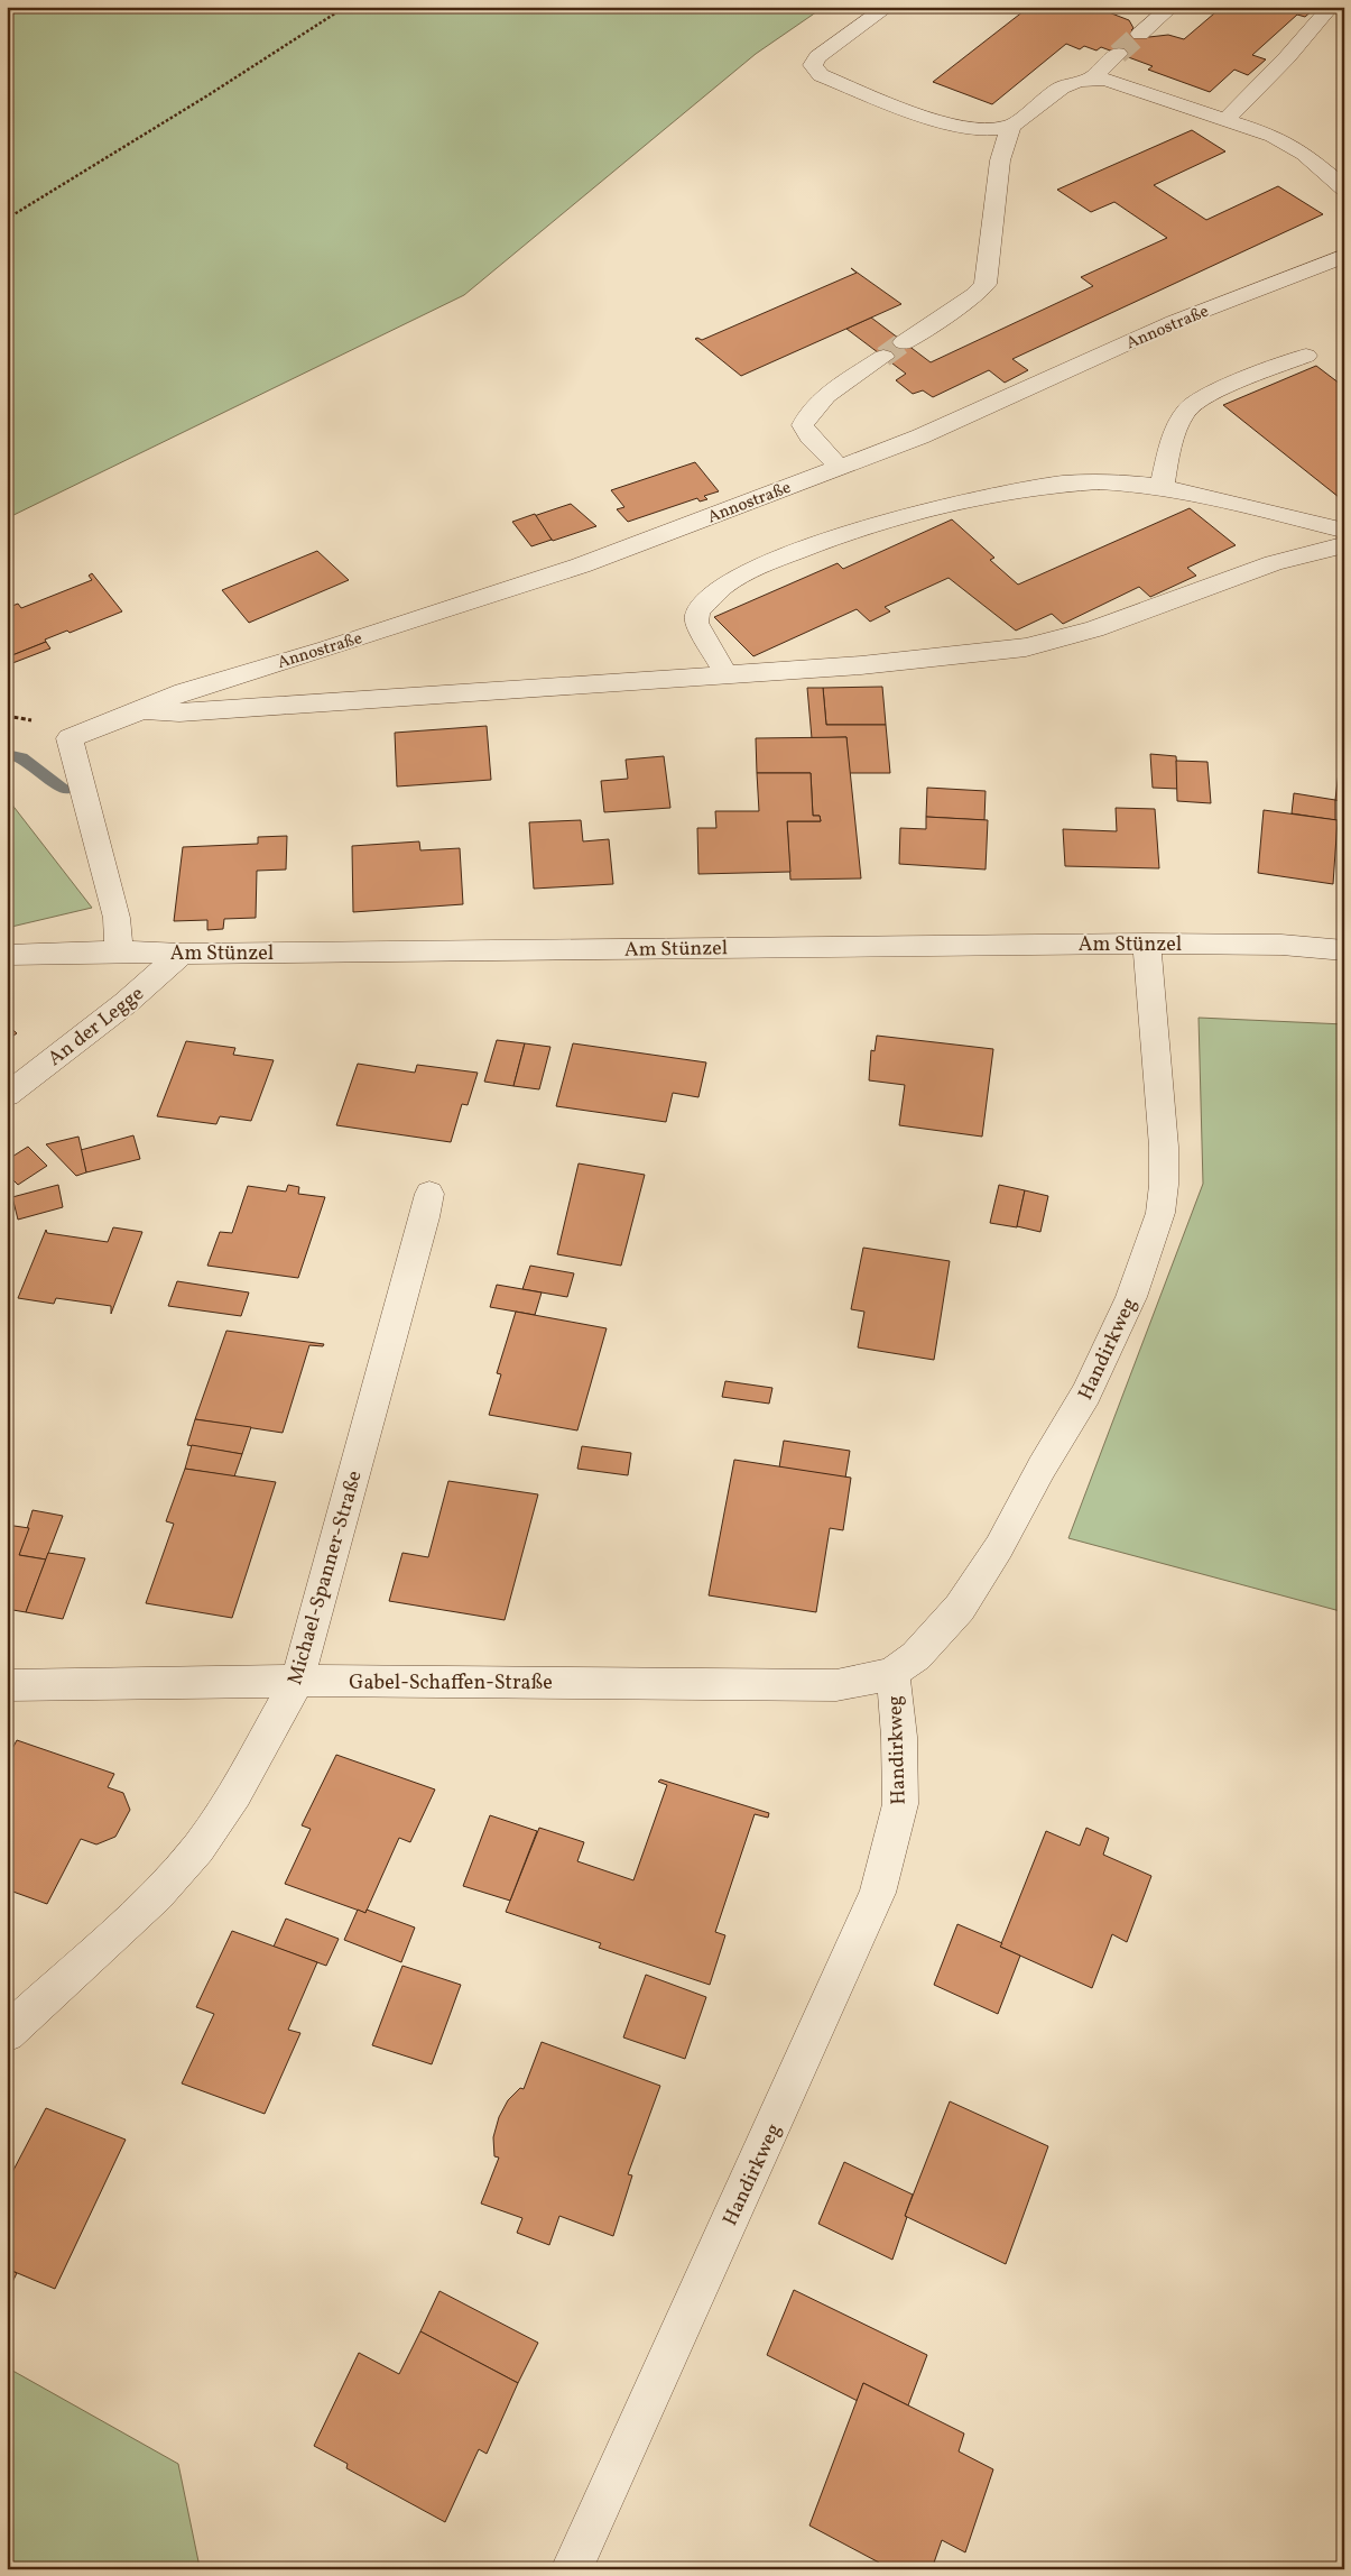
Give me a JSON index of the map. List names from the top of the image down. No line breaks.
{"streets":{"street":["Annostraße","Am Stünzel","An der Legge","Handirkweg","Michael-Spanner-Straße","Gabel-Schaffen-Straße"]},"crossings":[["Annostraße","Am Stünzel"],["Am Stünzel","An der Legge"],["Am Stünzel","Handirkweg"],["Handirkweg","Gabel-Schaffen-Straße"],["Michael-Spanner-Straße","Gabel-Schaffen-Straße"]]}
